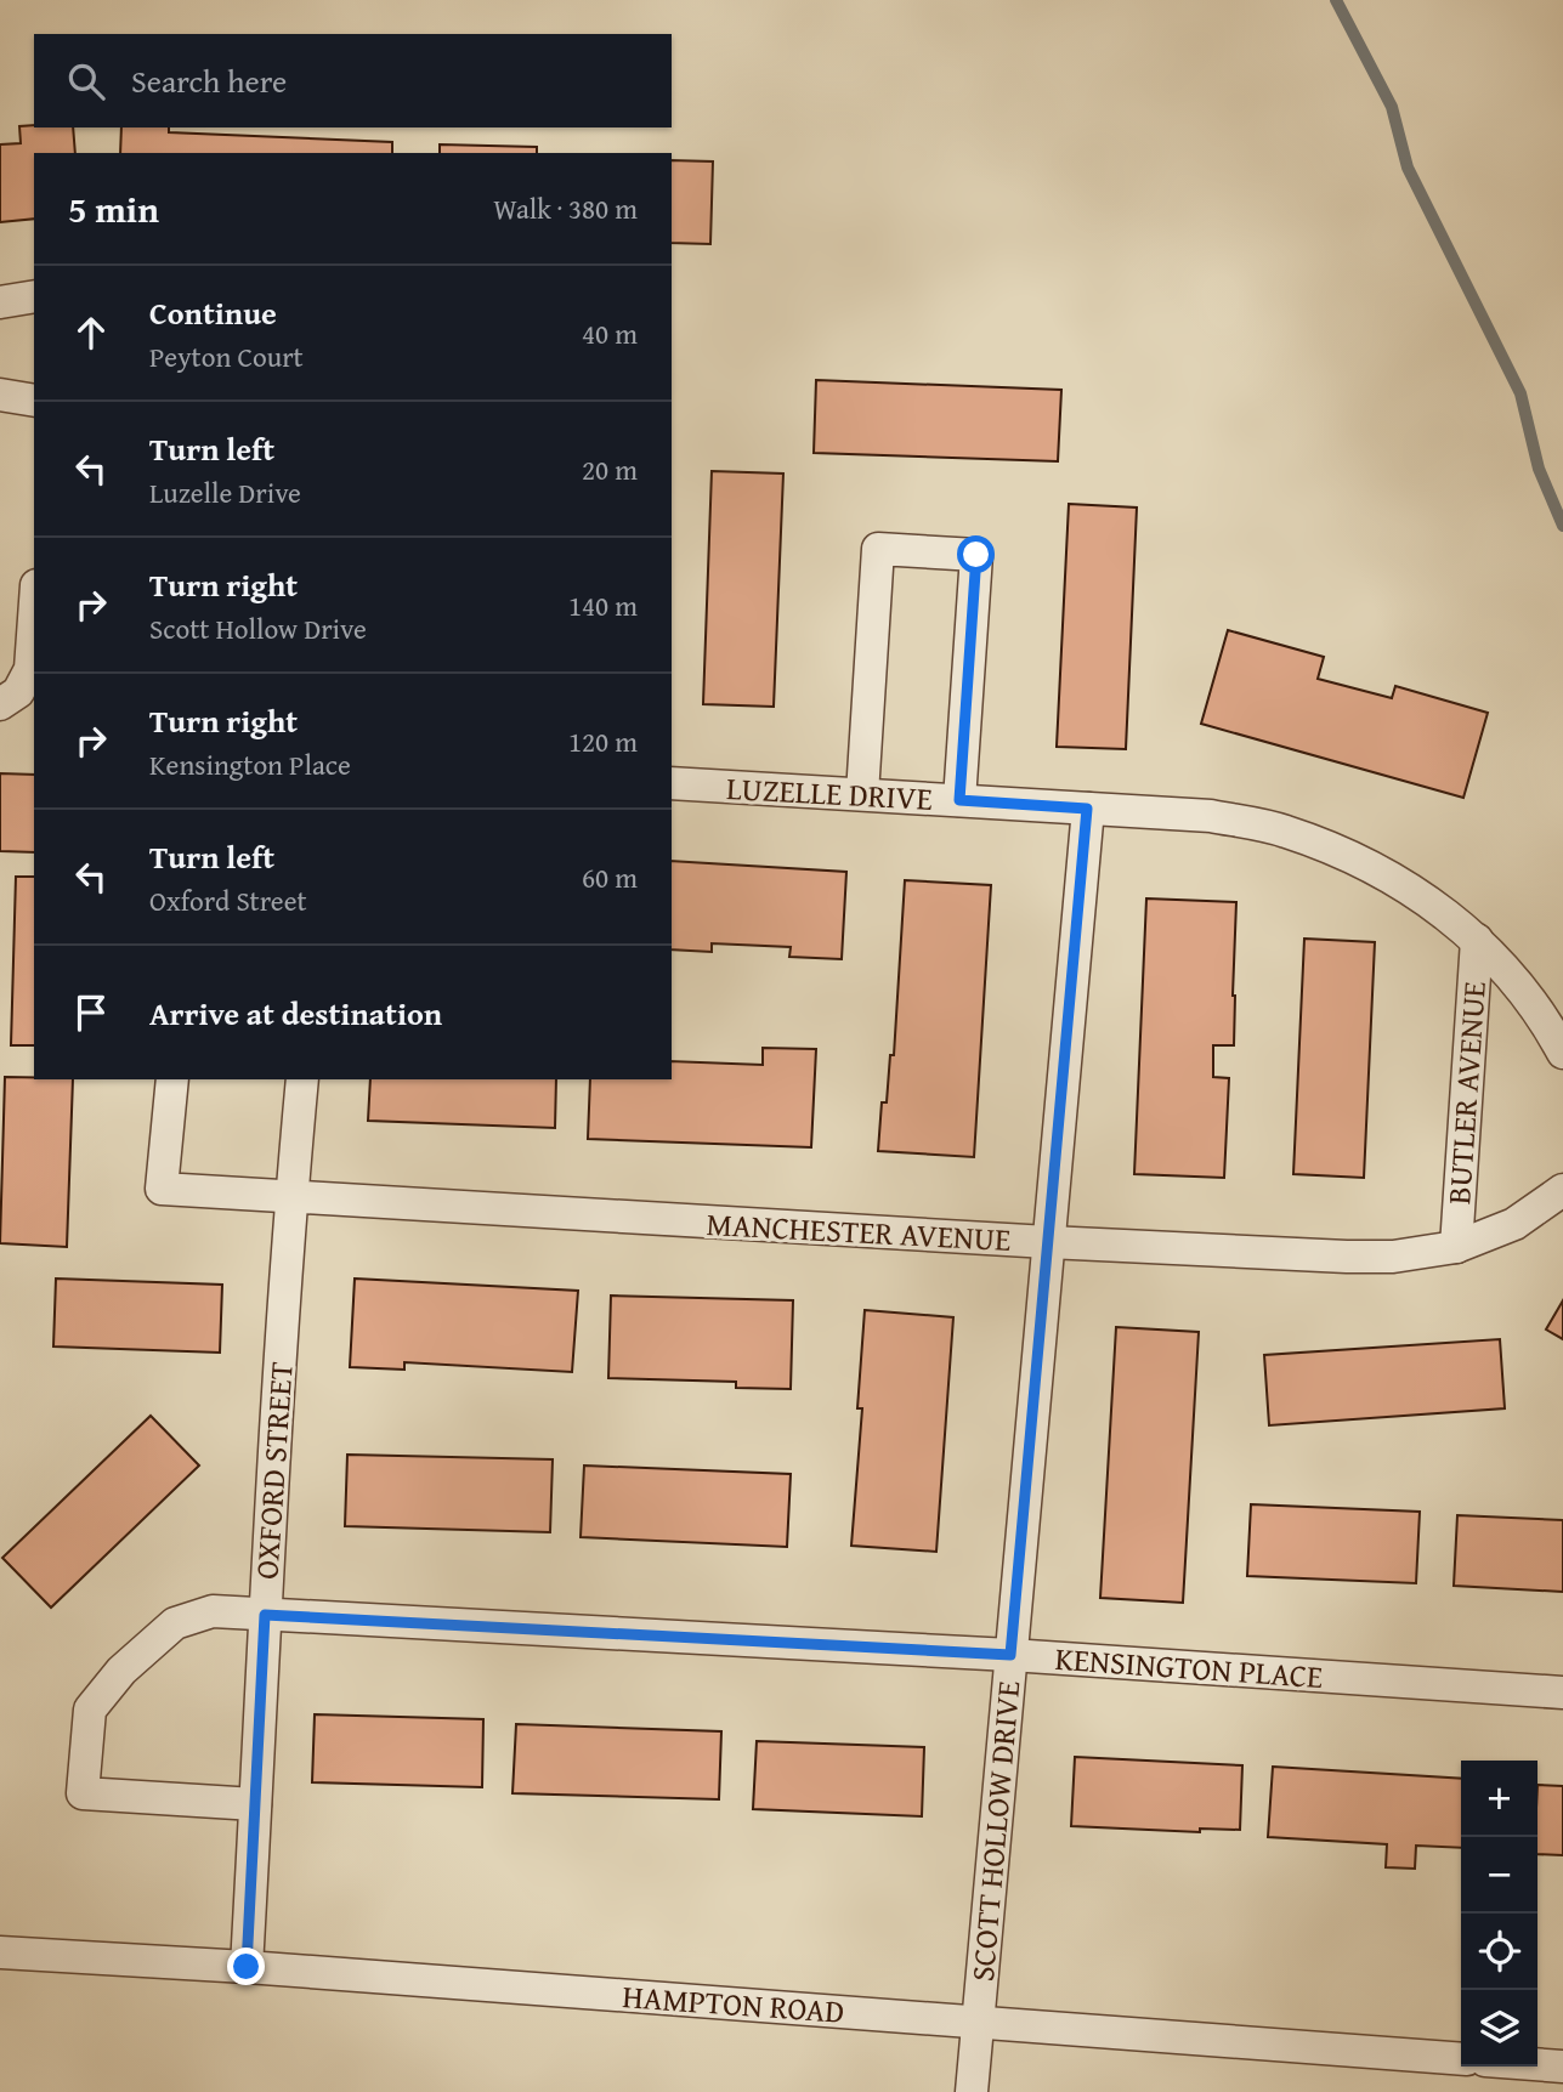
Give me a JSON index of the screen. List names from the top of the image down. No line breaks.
{"streets":{"street":["LUZELLE DRIVE","BUTLER AVENUE","MANCHESTER AVENUE","OXFORD STREET","KENSINGTON PLACE","SCOTT HOLLOW DRIVE","HAMPTON ROAD"]},"crossings":[["LUZELLE DRIVE","BUTLER AVENUE"],["LUZELLE DRIVE","SCOTT HOLLOW DRIVE"],["BUTLER AVENUE","MANCHESTER AVENUE"],["MANCHESTER AVENUE","OXFORD STREET"],["MANCHESTER AVENUE","SCOTT HOLLOW DRIVE"],["OXFORD STREET","KENSINGTON PLACE"],["OXFORD STREET","HAMPTON ROAD"],["KENSINGTON PLACE","SCOTT HOLLOW DRIVE"],["SCOTT HOLLOW DRIVE","HAMPTON ROAD"]],"page":{"search":"Search here","heading":["5 min","Walk · 380 m"],"list":[["Continue","Peyton Court","40 m"],["Turn left","Luzelle Drive","20 m"],["Turn right","Scott Hollow Drive","140 m"],["Turn right","Kensington Place","120 m"],["Turn left","Oxford Street","60 m"],"Arrive at destination"],"map_buttons":["+","−"]}}
